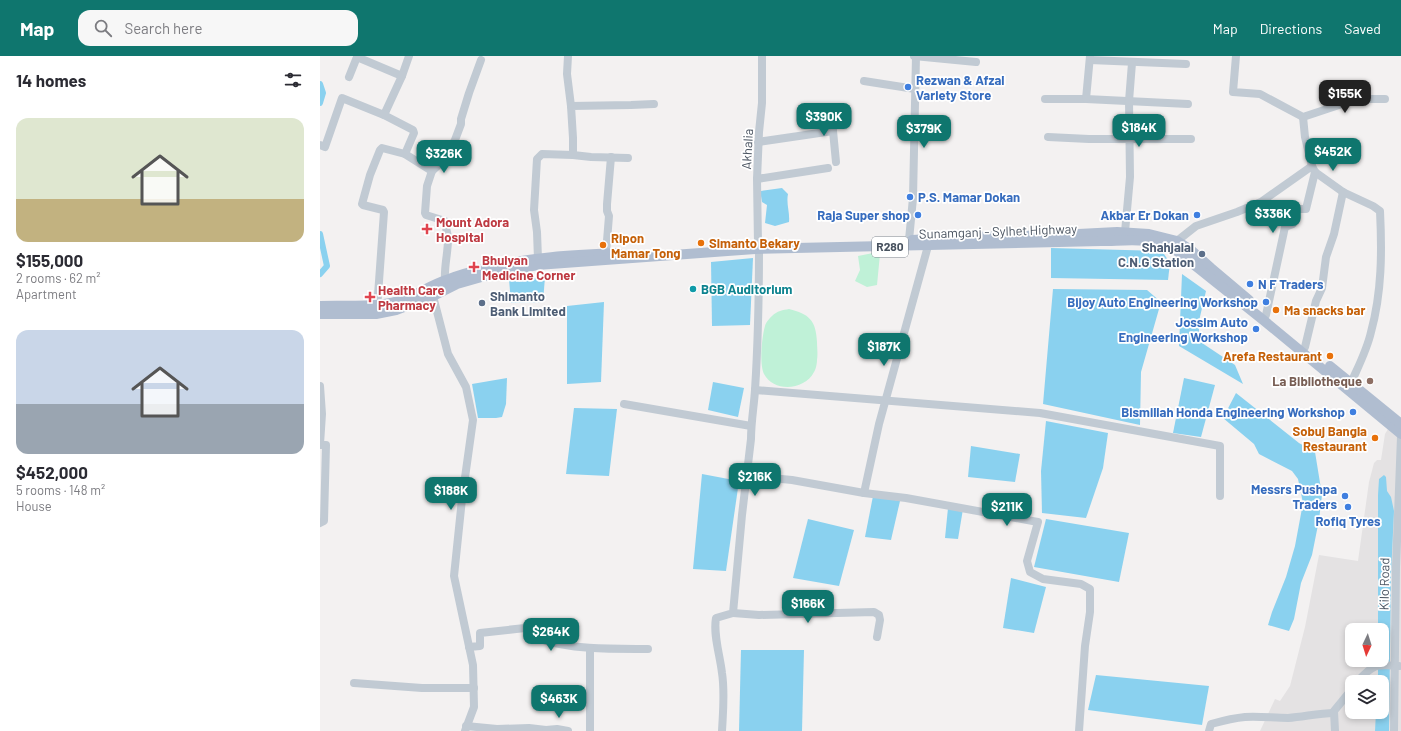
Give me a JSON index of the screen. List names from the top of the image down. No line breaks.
{"streets":{"main road":["Sunamganj - Sylhet Highway","R280"],"street":["Akhalia","Kilo Road"]},"crossings":[["Akhalia","Sunamganj - Sylhet Highway"],["Sunamganj - Sylhet Highway","Kilo Road"]],"places":{"other":["Rezwan & Afzal Variety Store","P.S. Mamar Dokan","Raja Super shop","Akbar Er Dokan","Simanto Bekary","Ripon Mamar Tong","Shahjalal C.N.G Station","N F Traders","BGB Auditorium","Bijoy Auto Engineering Workshop","Shimanto Bank Limited","Ma snacks bar","Jossim Auto Engineering Workshop","Arefa Restaurant","La Bibliotheque","Bismillah Honda Engineering Workshop","Sobuj Bangla Restaurant","Messrs Pushpa Traders","Rofiq Tyres"],"health":["Mount Adora Hospital","Bhuiyan Medicine Corner","Health Care Pharmacy"]},"north":"bottom","page":{"header":"Map","search":"Search here","nav":["Map","Directions","Saved"],"heading":"14 homes","price":["$155K","$390K","$184K","$379K","$452K","$326K","$336K","$187K","$216K","$188K","$211K","$166K","$264K","$463K"],"list":[{"name":"$155,000","note":"2 rooms · 62 m² · Apartment"},{"name":"$452,000","note":"5 rooms · 148 m² · House"}]}}
